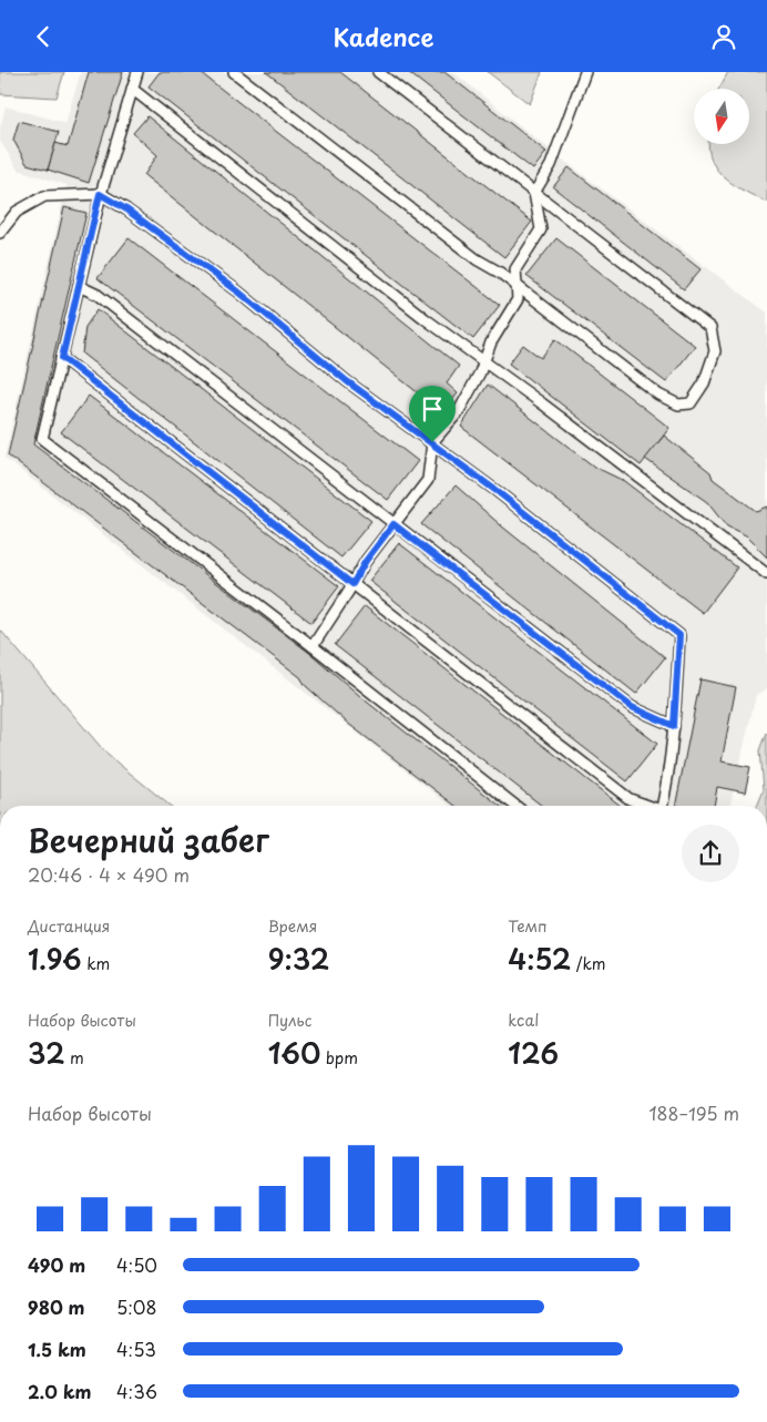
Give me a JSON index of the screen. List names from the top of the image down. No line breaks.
{"north":"bottom","page":{"header":"Kadence","heading":["Вечерний забег","20:46 · 4 × 490 m"],"stats":[["Дистанция","1.96 km"],["Время","9:32"],["Темп","4:52 /km"],["Набор высоты","32 m"],["Пульс","160 bpm"],["kcal","126"]],"chart":["Набор высоты","188–195 m"],"list":[{"name":"490 m","note":"4:50"},{"name":"980 m","note":"5:08"},{"name":"1.5 km","note":"4:53"},{"name":"2.0 km","note":"4:36"}]}}
